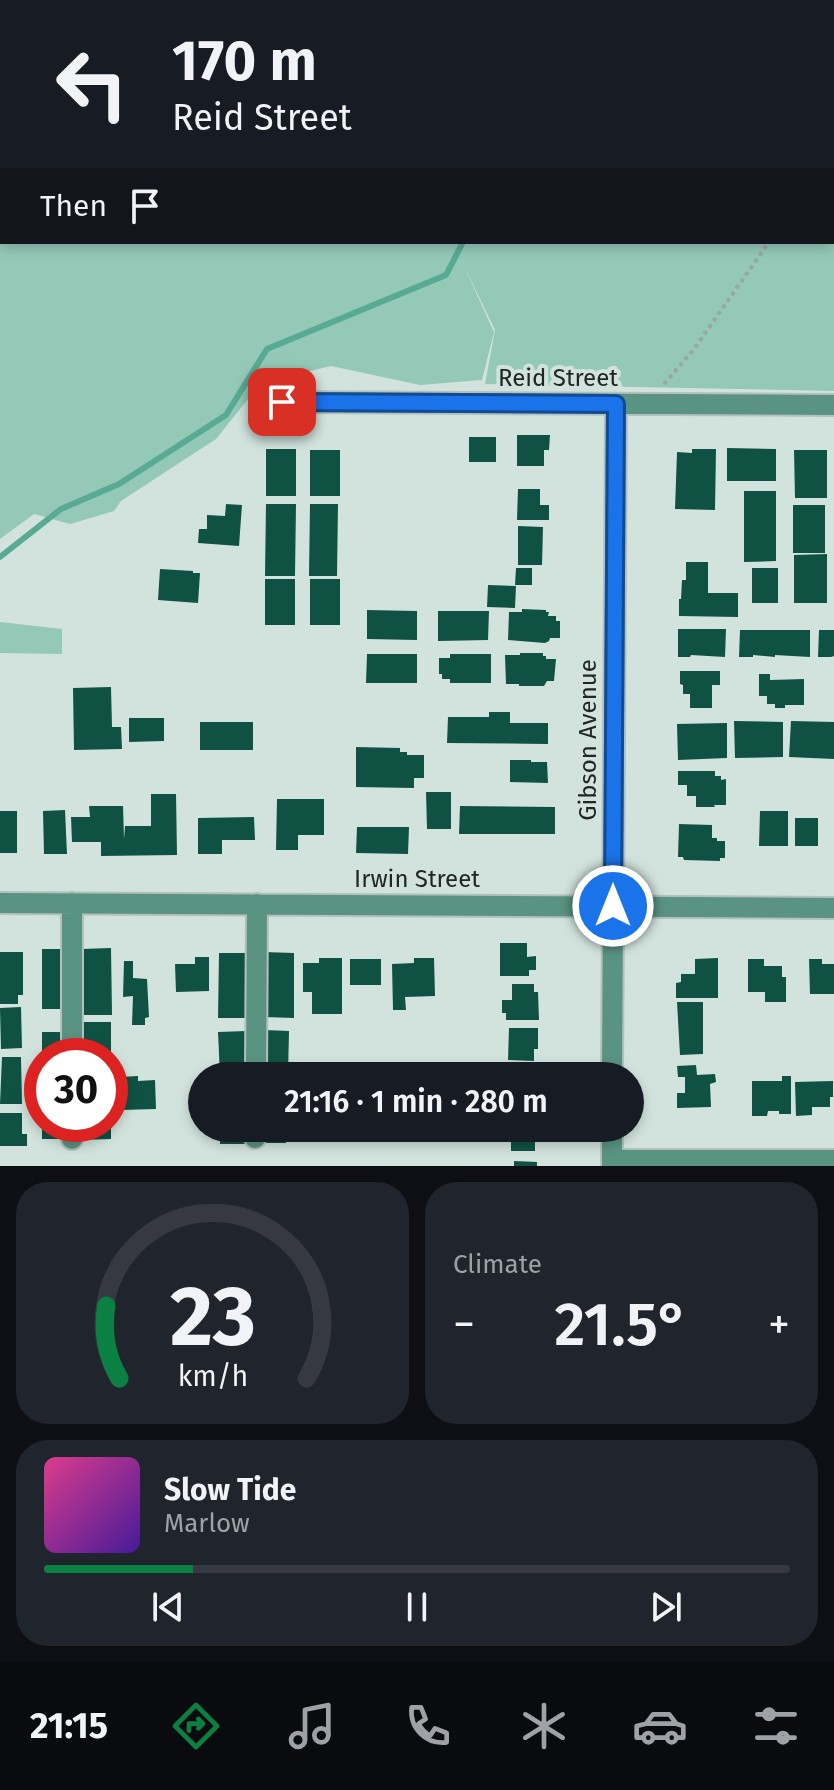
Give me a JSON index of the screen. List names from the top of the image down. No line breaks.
{"streets":{"street":["Reid Street","Gibson Avenue","Irwin Street"]},"crossings":[["Reid Street","Gibson Avenue"],["Gibson Avenue","Irwin Street"]],"page":{"turn":["170 m","Reid Street"],"then":"Then","limit":"30","trip":"21:16 · 1 min · 280 m","tile":"Climate","heat":["−","21.5°","+"],"song":["Slow Tide","Marlow"],"tabs":"21:15","gauge":["23","km/h"]}}
